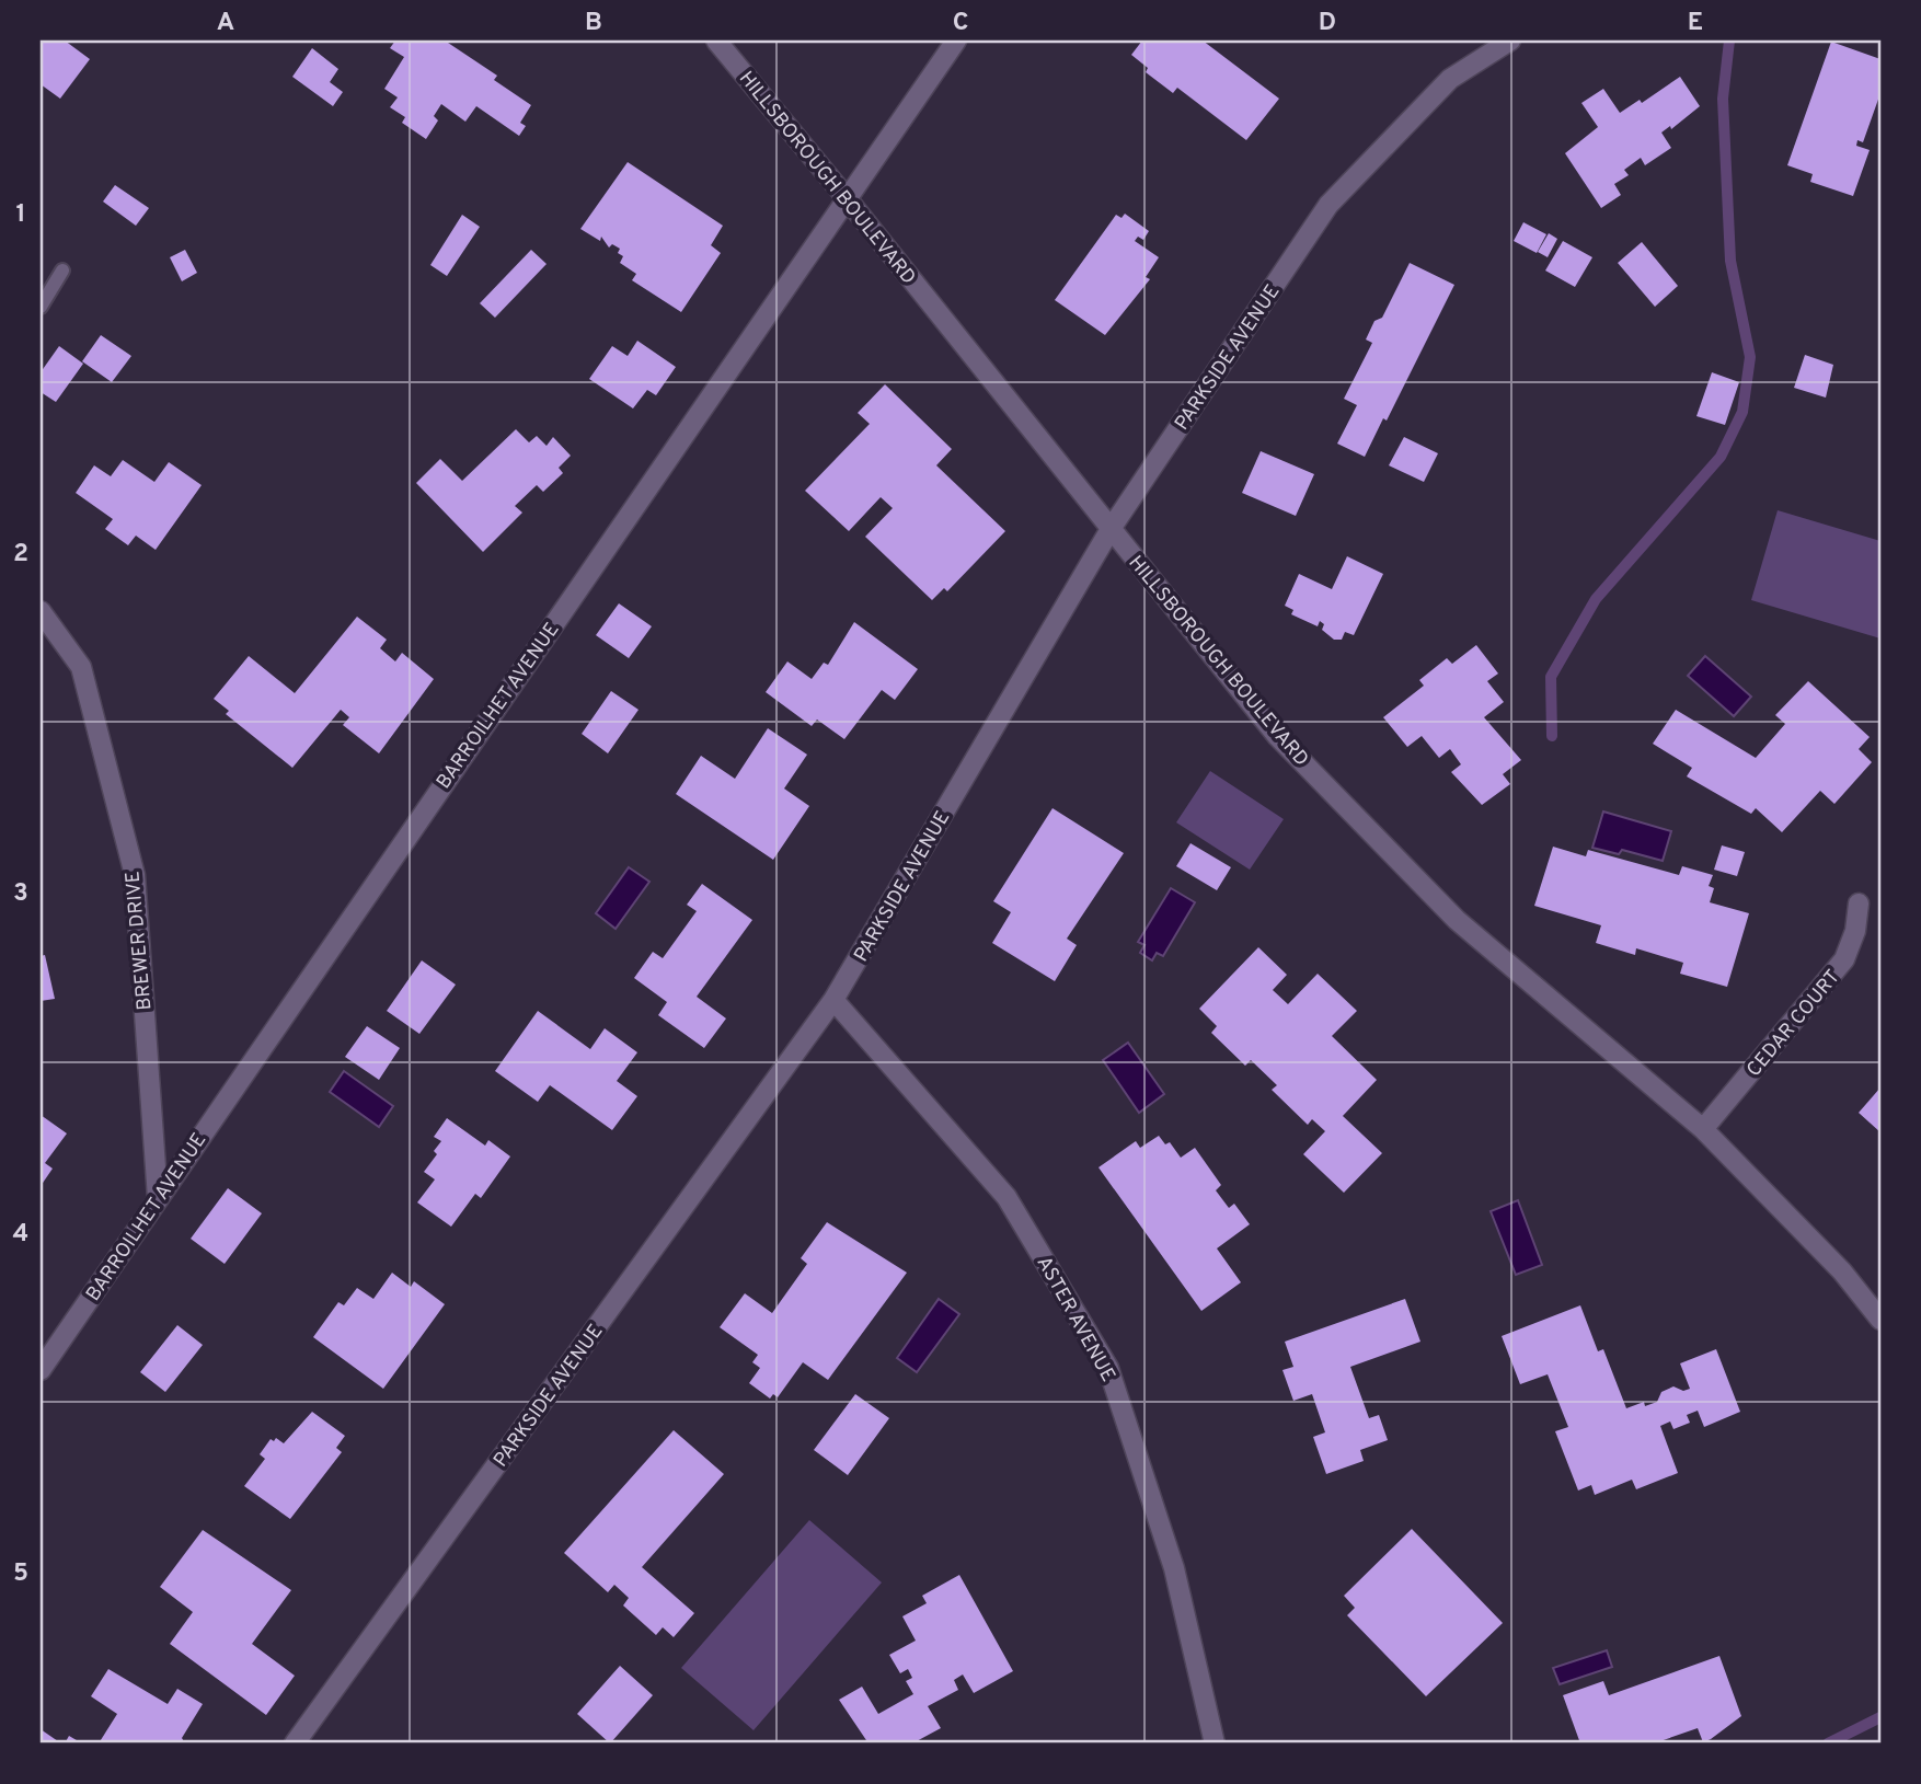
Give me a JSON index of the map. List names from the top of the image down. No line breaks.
{"streets":{"street":["HILLSBOROUGH BOULEVARD","PARKSIDE AVENUE","BARROILHET AVENUE","BREWER DRIVE","CEDAR COURT","ASTER AVENUE"]},"crossings":[["HILLSBOROUGH BOULEVARD","PARKSIDE AVENUE"],["HILLSBOROUGH BOULEVARD","BARROILHET AVENUE"],["HILLSBOROUGH BOULEVARD","CEDAR COURT"],["PARKSIDE AVENUE","ASTER AVENUE"],["BARROILHET AVENUE","BREWER DRIVE"]],"grid":{"columns":["A","B","C","D","E"],"rows":["1","2","3","4","5"]}}
